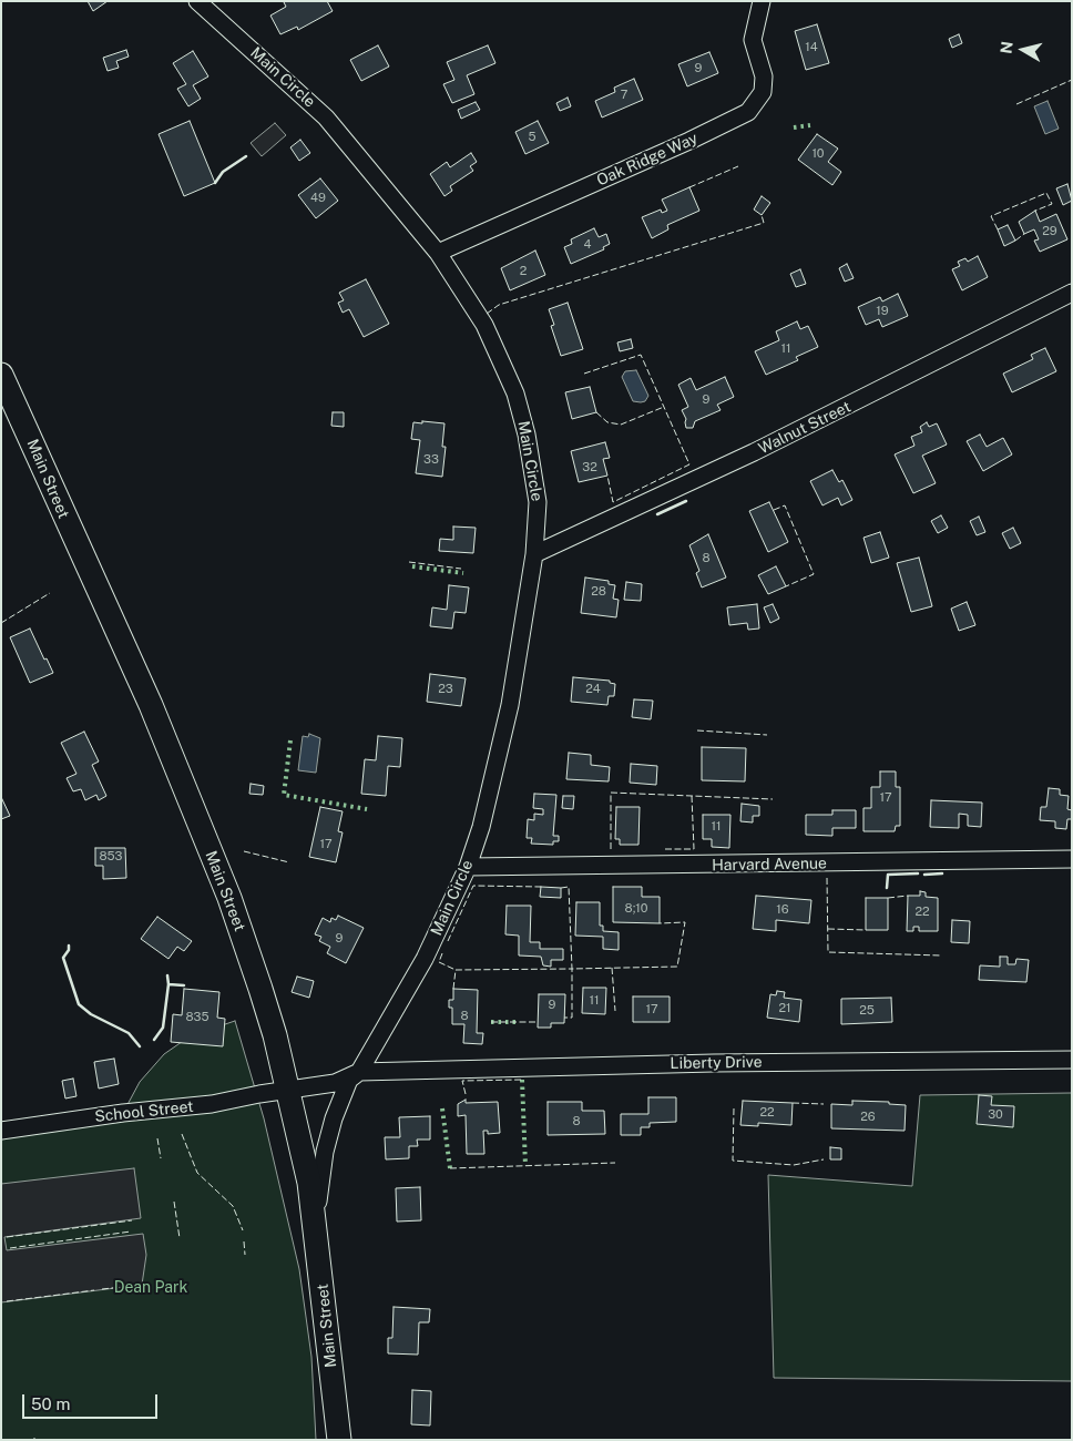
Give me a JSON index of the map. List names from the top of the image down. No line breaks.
{"streets":{"main road":["Main Street"],"street":["Main Circle","Oak Ridge Way","Walnut Street","Harvard Avenue","Liberty Drive","School Street"]},"crossings":[["Main Circle","Oak Ridge Way"],["Main Circle","Walnut Street"],["Main Circle","Main Street"],["Main Circle","Harvard Avenue"],["Main Circle","Liberty Drive"],["Main Street","School Street"]],"parks":["Dean Park"],"house_numbers":["14","9","7","5","10","49","29","4","2","19","11","9","33","32","8","28","23","24","17","11","17","853","8;10","16","22","9","11","9","21","17","25","8","835","22","30","26","8"],"scale_bar":"50 m","north":"left"}
